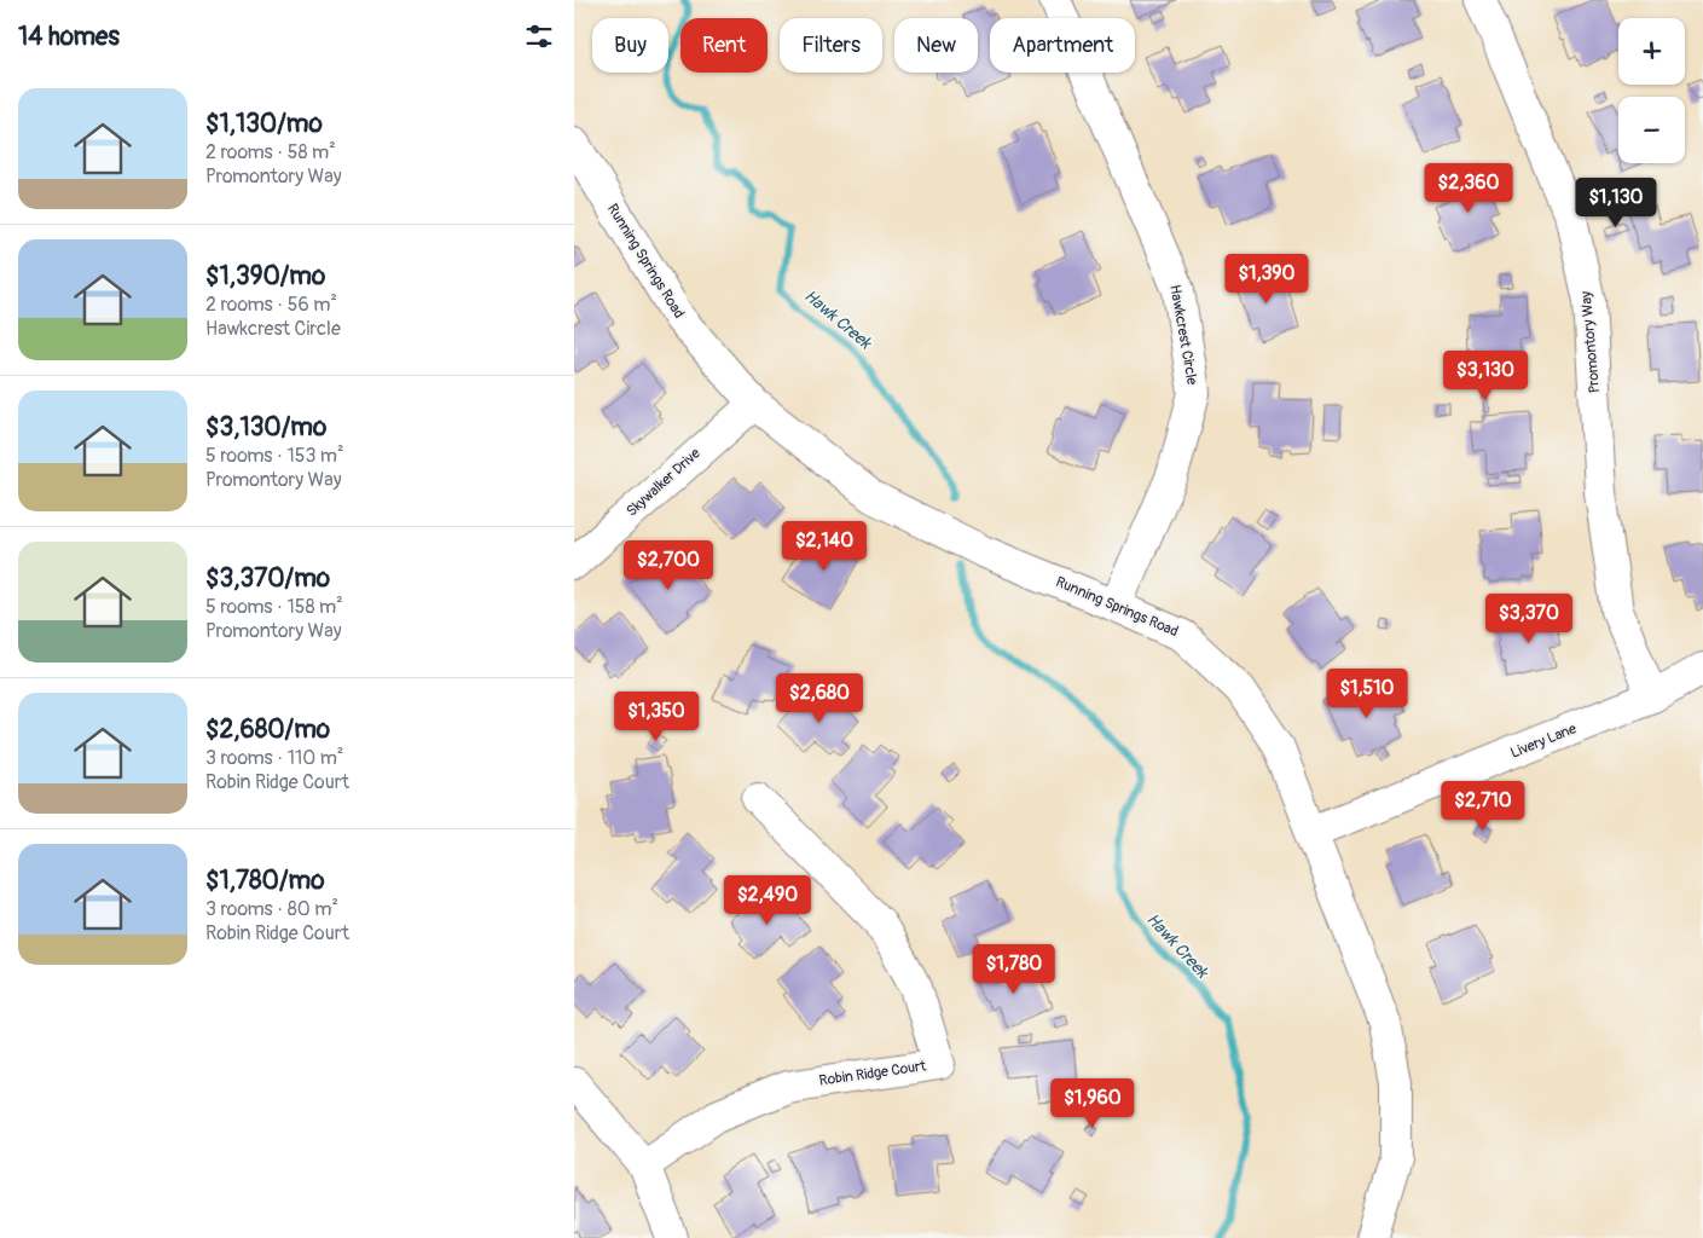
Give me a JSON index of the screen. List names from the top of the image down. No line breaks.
{"streets":{"street":["Running Springs Road","Hawkcrest Circle","Promontory Way","Skywalker Drive","Livery Lane","Robin Ridge Court"]},"crossings":[["Running Springs Road","Hawkcrest Circle"],["Running Springs Road","Skywalker Drive"],["Running Springs Road","Livery Lane"],["Promontory Way","Livery Lane"]],"water":["Hawk Creek"],"page":{"heading":"14 homes","map_buttons":["+","−"],"chip":["Buy","Rent","Filters","New","Apartment"],"list":[{"name":"$1,130/mo","note":"2 rooms · 58 m² · Promontory Way"},{"name":"$1,390/mo","note":"2 rooms · 56 m² · Hawkcrest Circle"},{"name":"$3,130/mo","note":"5 rooms · 153 m² · Promontory Way"},{"name":"$3,370/mo","note":"5 rooms · 158 m² · Promontory Way"},{"name":"$2,680/mo","note":"3 rooms · 110 m² · Robin Ridge Court"},{"name":"$1,780/mo","note":"3 rooms · 80 m² · Robin Ridge Court"}],"price":["$2,360","$1,130","$1,390","$3,130","$2,140","$2,700","$3,370","$1,510","$2,680","$1,350","$2,710","$2,490","$1,780","$1,960"]}}
